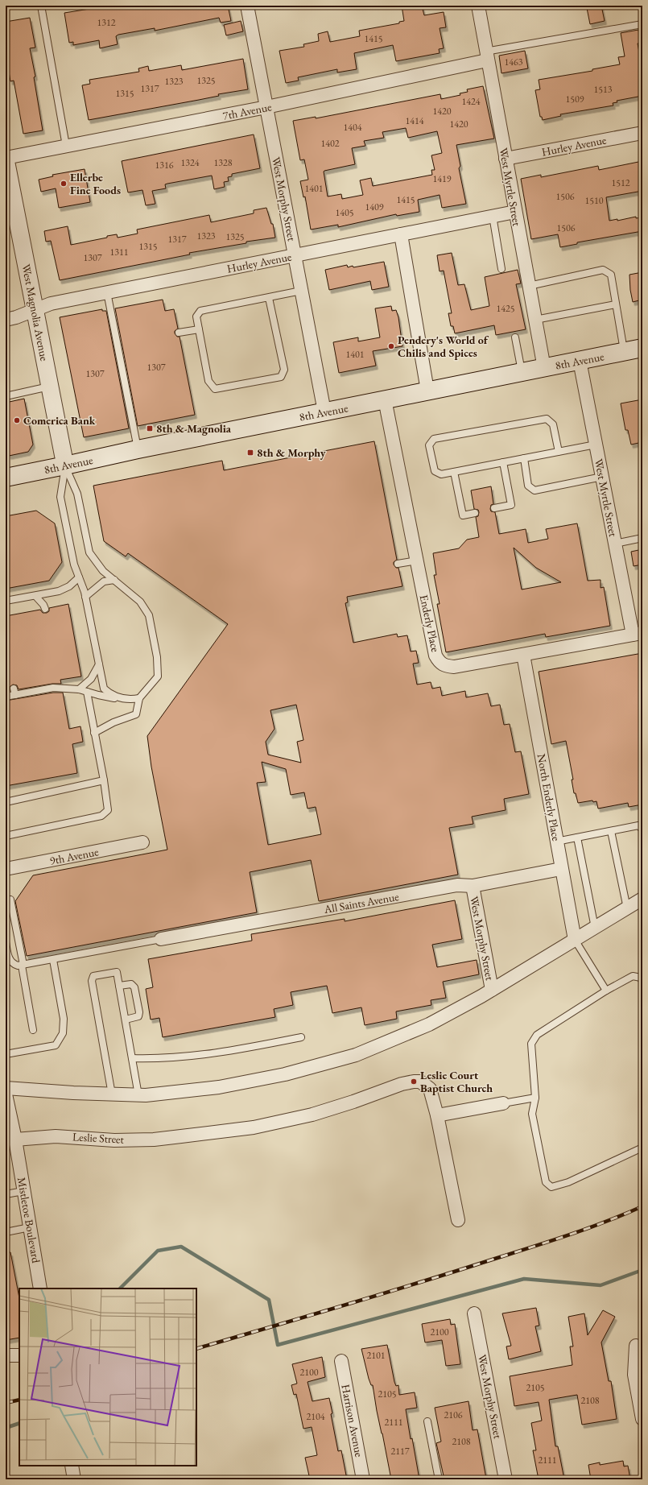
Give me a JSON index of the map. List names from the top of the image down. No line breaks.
{"streets":{"main road":["8th Avenue"],"street":["7th Avenue","Hurley Avenue","West Myrtle Street","West Morphy Street","West Magnolia Avenue","Enderly Place","North Enderly Place","9th Avenue","All Saints Avenue","Leslie Street","Mistletoe Boulevard","Harrison Avenue"]},"crossings":[["7th Avenue","West Myrtle Street"],["7th Avenue","West Morphy Street"],["7th Avenue","West Magnolia Avenue"],["Hurley Avenue","West Myrtle Street"],["Hurley Avenue","West Morphy Street"],["Hurley Avenue","West Magnolia Avenue"],["West Myrtle Street","8th Avenue"],["West Myrtle Street","Enderly Place"],["West Morphy Street","8th Avenue"],["West Morphy Street","All Saints Avenue"],["West Magnolia Avenue","8th Avenue"],["8th Avenue","Enderly Place"],["Enderly Place","North Enderly Place"],["North Enderly Place","All Saints Avenue"],["Leslie Street","Mistletoe Boulevard"]],"places":{"other":["Ellerbe Fine Foods","Pendery's World of Chilis and Spices","Comerica Bank","Leslie Court Baptist Church"],"transit":["8th & Magnolia","8th & Morphy"]},"house_numbers":["1312","1415","1463","1325","1323","1317","1513","1315","1509","1424","1420","1414","1420","1404","1402","1324","1328","1316","1419","1512","1401","1506","1415","1510","1409","1405","1506","1323","1325","1317","1315","1311","1307","1425","1401","1307","1307","2100","2101","2100","2105","2105","2108","2106","2104","2111","2108","2117","2111"]}
